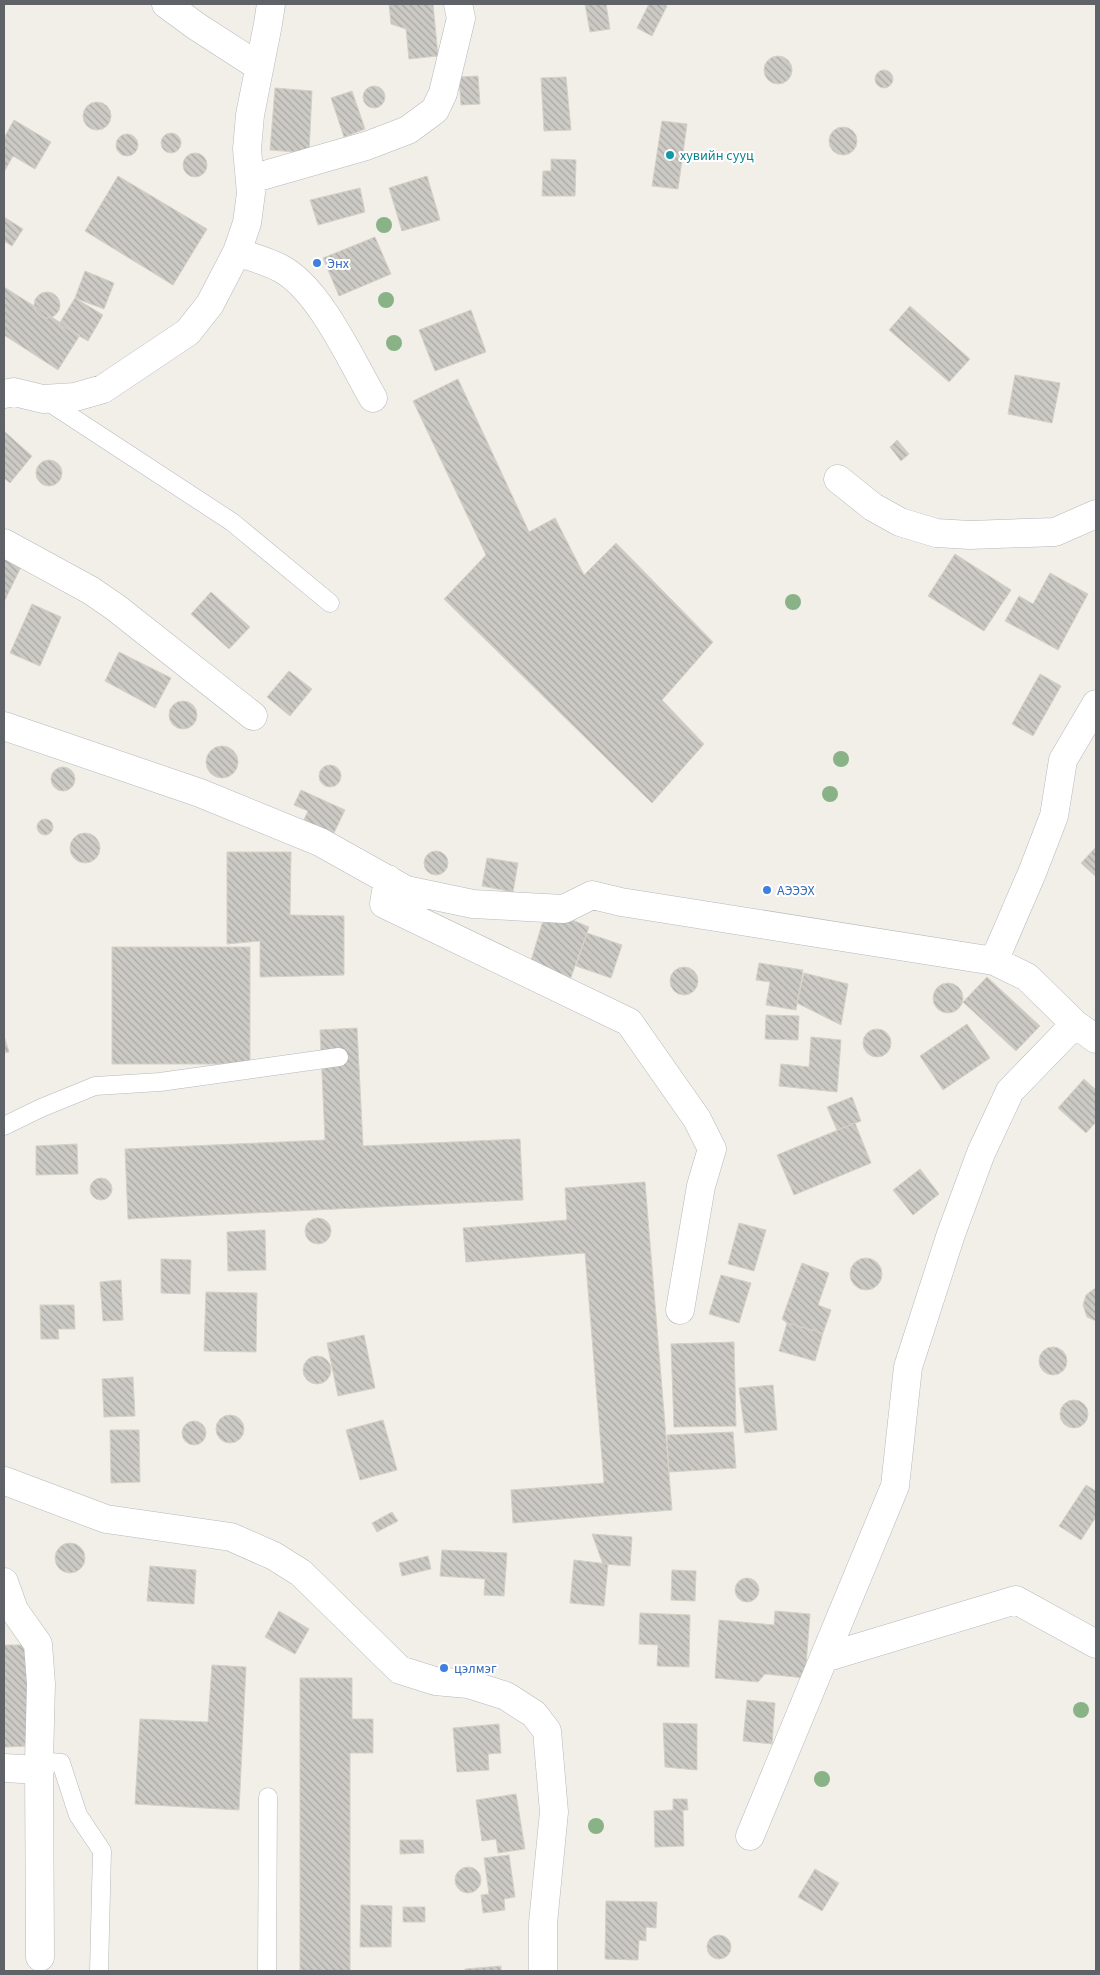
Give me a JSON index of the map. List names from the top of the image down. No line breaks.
{"places":["хувийн сууц","Энх","АЭЭЭХ","цэлмэг"]}
